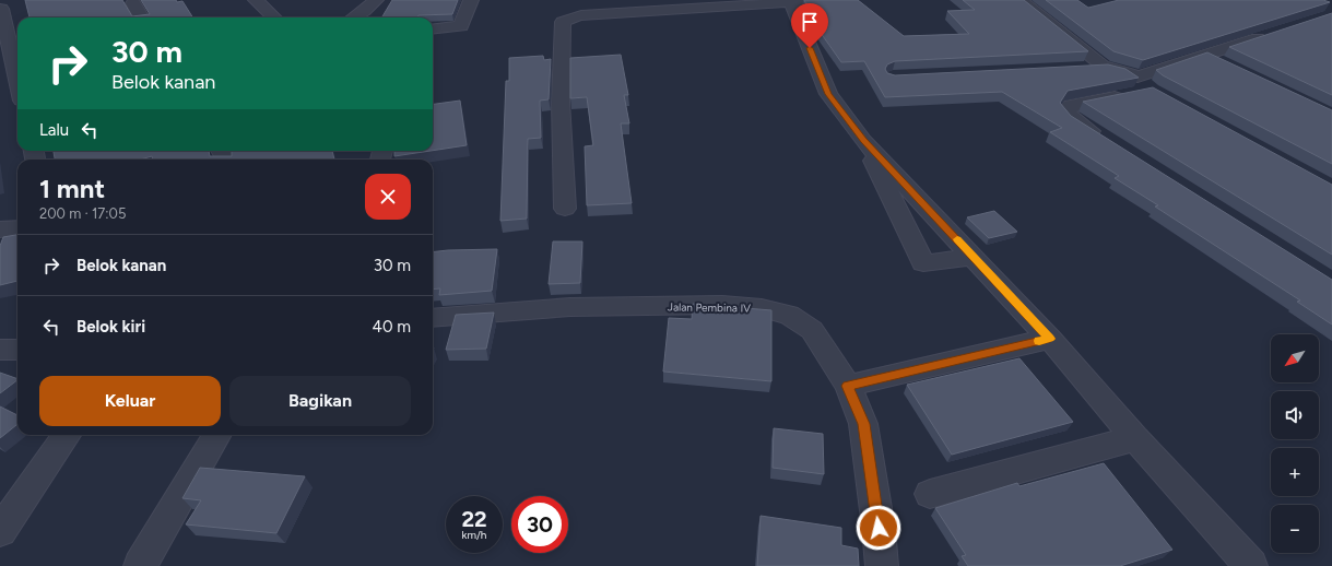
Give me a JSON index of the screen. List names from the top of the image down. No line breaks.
{"streets":{"street":["Jalan Pembina IV"]},"north":"bottom left","page":{"turn":["30 m","Belok kanan"],"then":"Lalu","heading":["1 mnt","200 m · 17:05"],"list":[{"name":"Belok kanan","value":"30 m"},{"name":"Belok kiri","value":"40 m"}],"map_buttons":["+","−"],"buttons":["Keluar","Bagikan"],"speed":"22 km/h","limit":"30"}}
